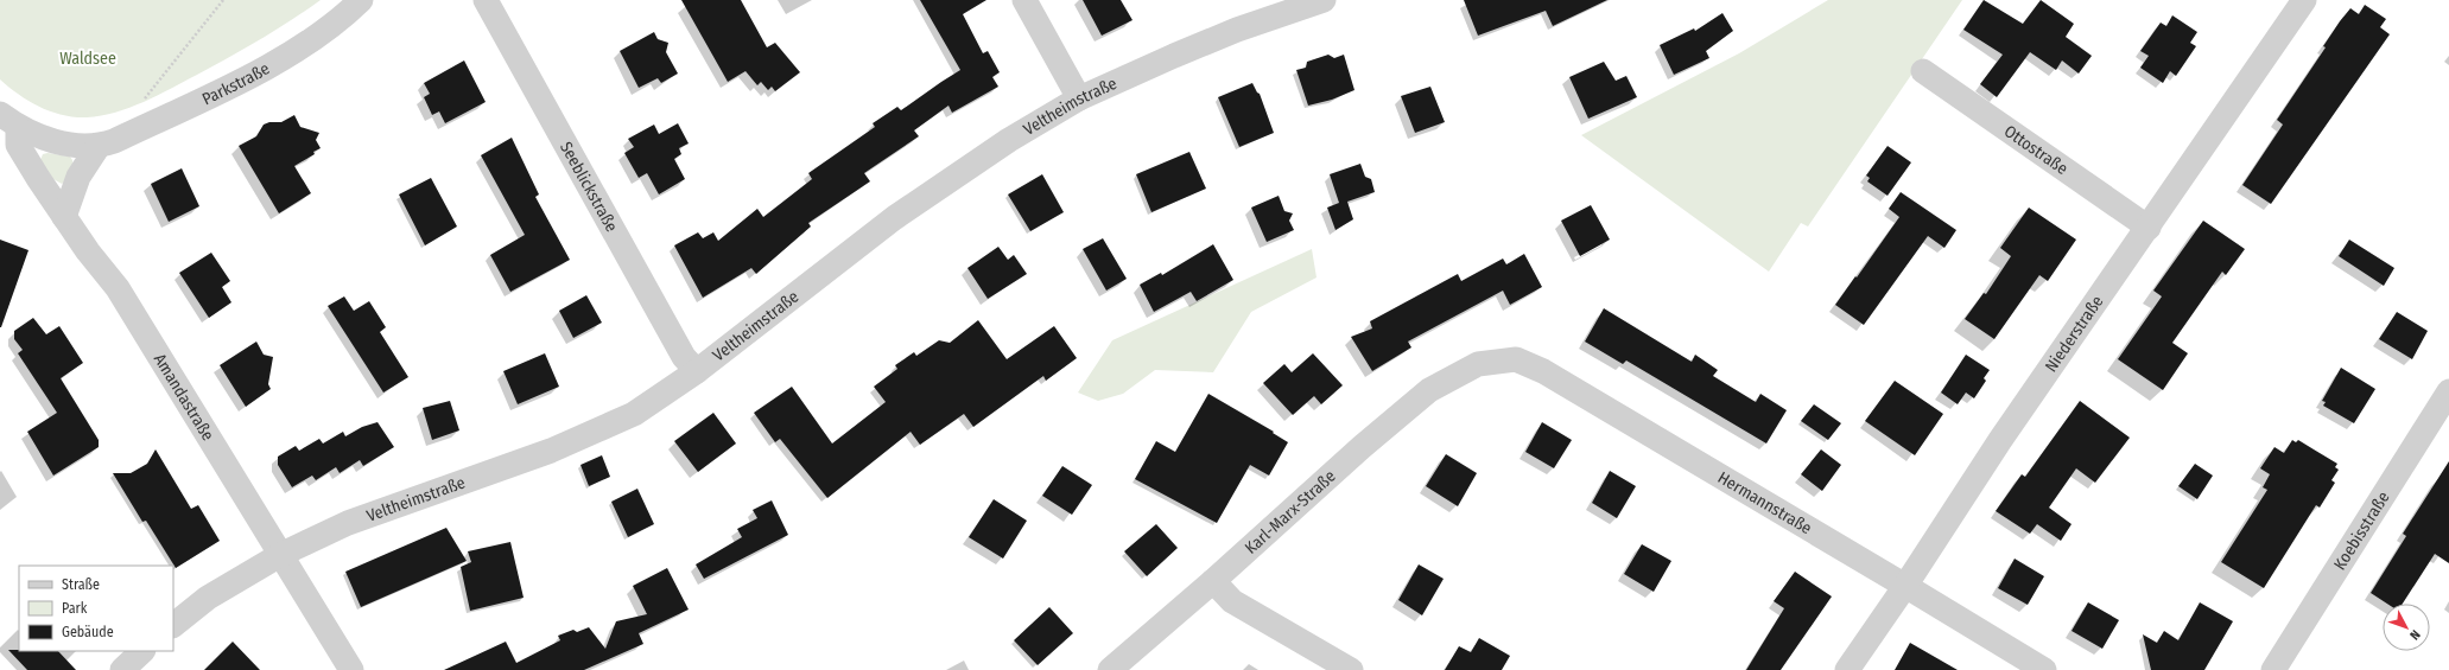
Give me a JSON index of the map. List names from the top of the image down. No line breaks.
{"streets":{"street":["Parkstraße","Veltheimstraße","Ottostraße","Seeblickstraße","Niederstraße","Amandastraße","Hermannstraße","Karl-Marx-Straße","Koebisstraße"]},"crossings":[["Parkstraße","Amandastraße"],["Veltheimstraße","Seeblickstraße"],["Veltheimstraße","Amandastraße"],["Ottostraße","Niederstraße"],["Niederstraße","Hermannstraße"],["Hermannstraße","Karl-Marx-Straße"]],"parks":["Waldsee"],"legend":["Straße","Park","Gebäude"],"north":"bottom right"}
